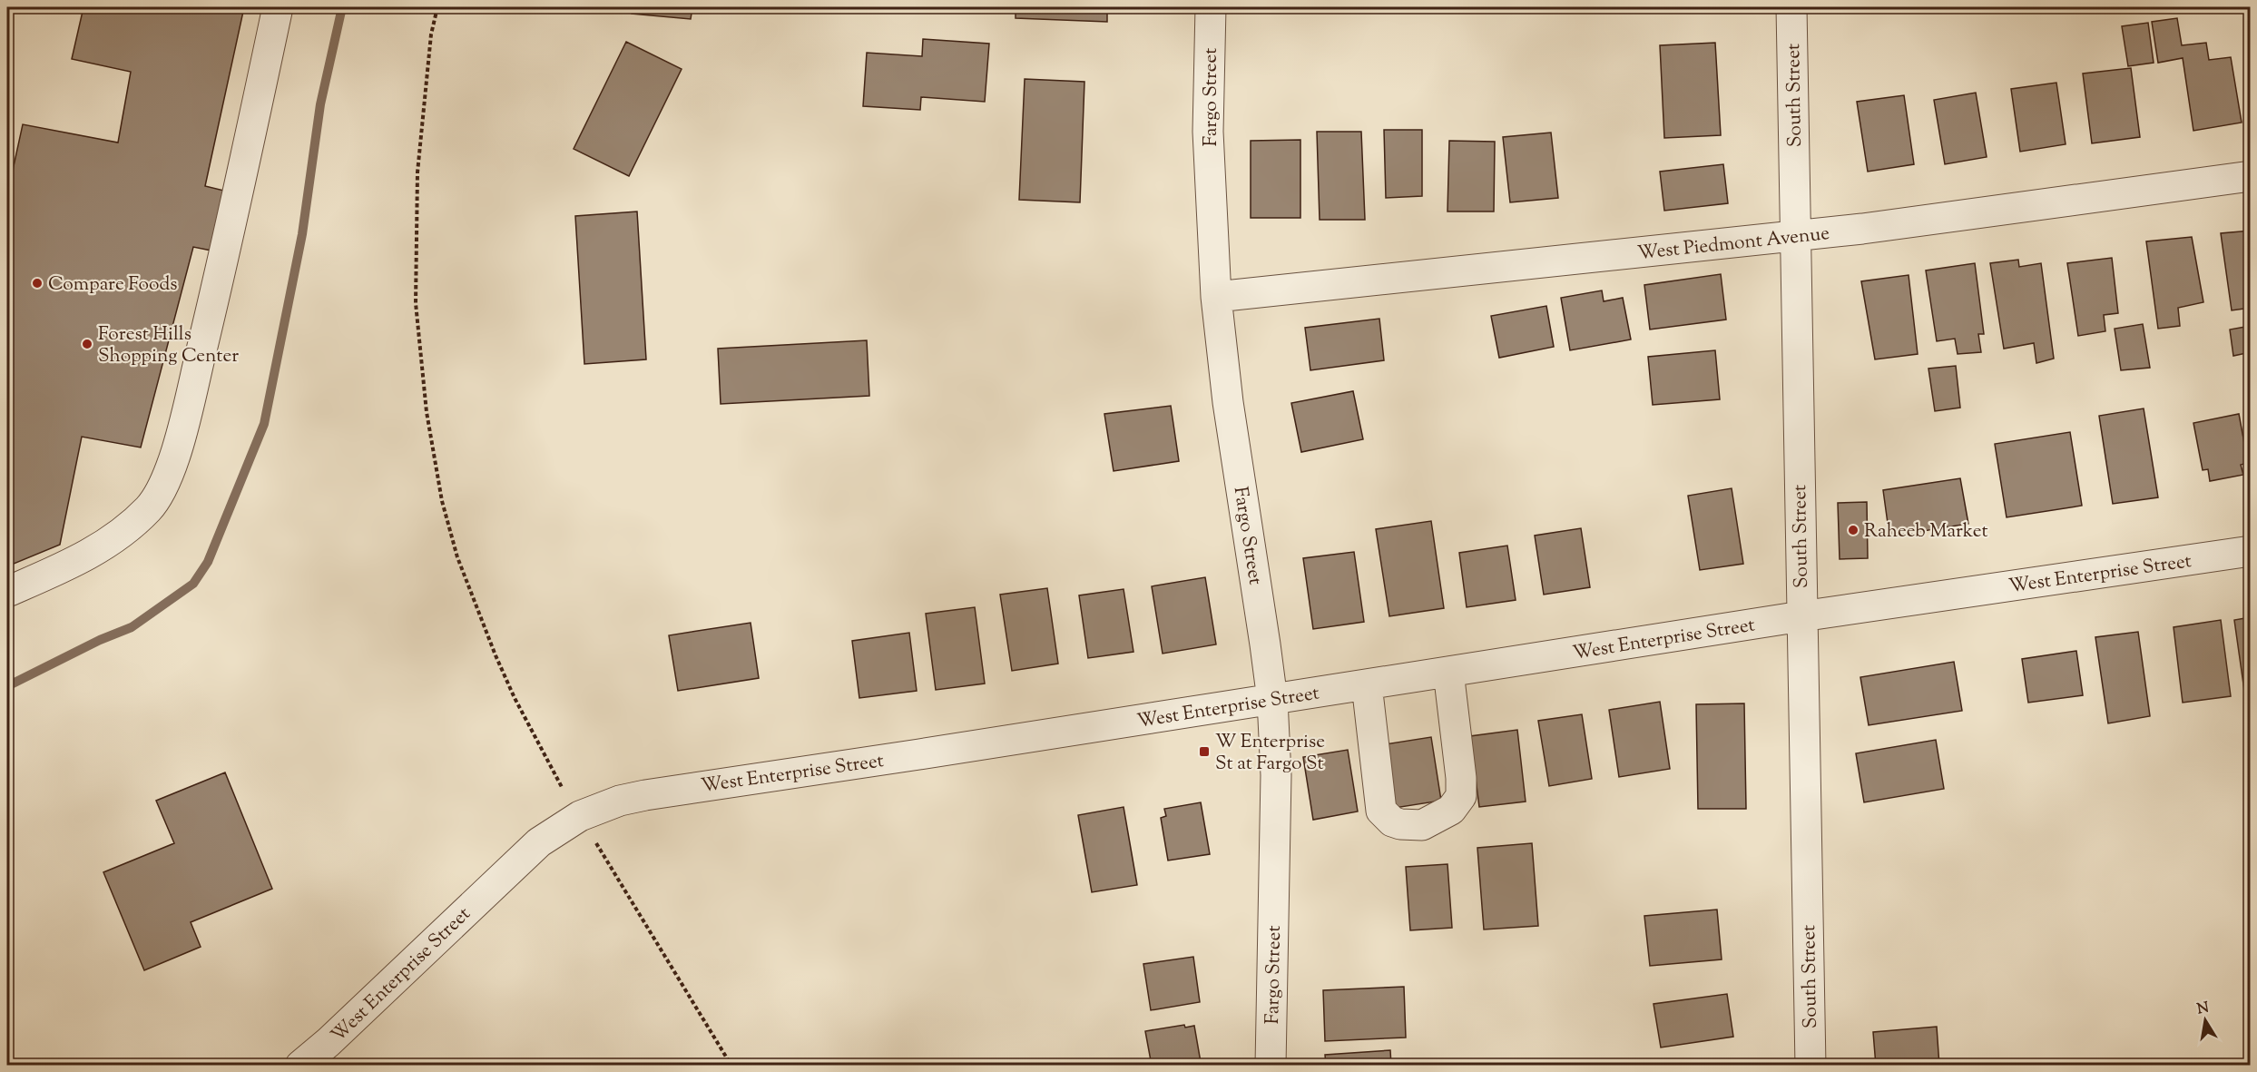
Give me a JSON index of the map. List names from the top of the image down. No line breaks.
{"streets":{"street":["South Street","Fargo Street","West Piedmont Avenue","West Enterprise Street"]},"crossings":[["South Street","West Piedmont Avenue"],["South Street","West Enterprise Street"],["Fargo Street","West Piedmont Avenue"],["Fargo Street","West Enterprise Street"]],"places":{"other":["Compare Foods","Forest Hills Shopping Center","Raheeb Market"],"transit":["W Enterprise St at Fargo St"]},"north":"top"}
